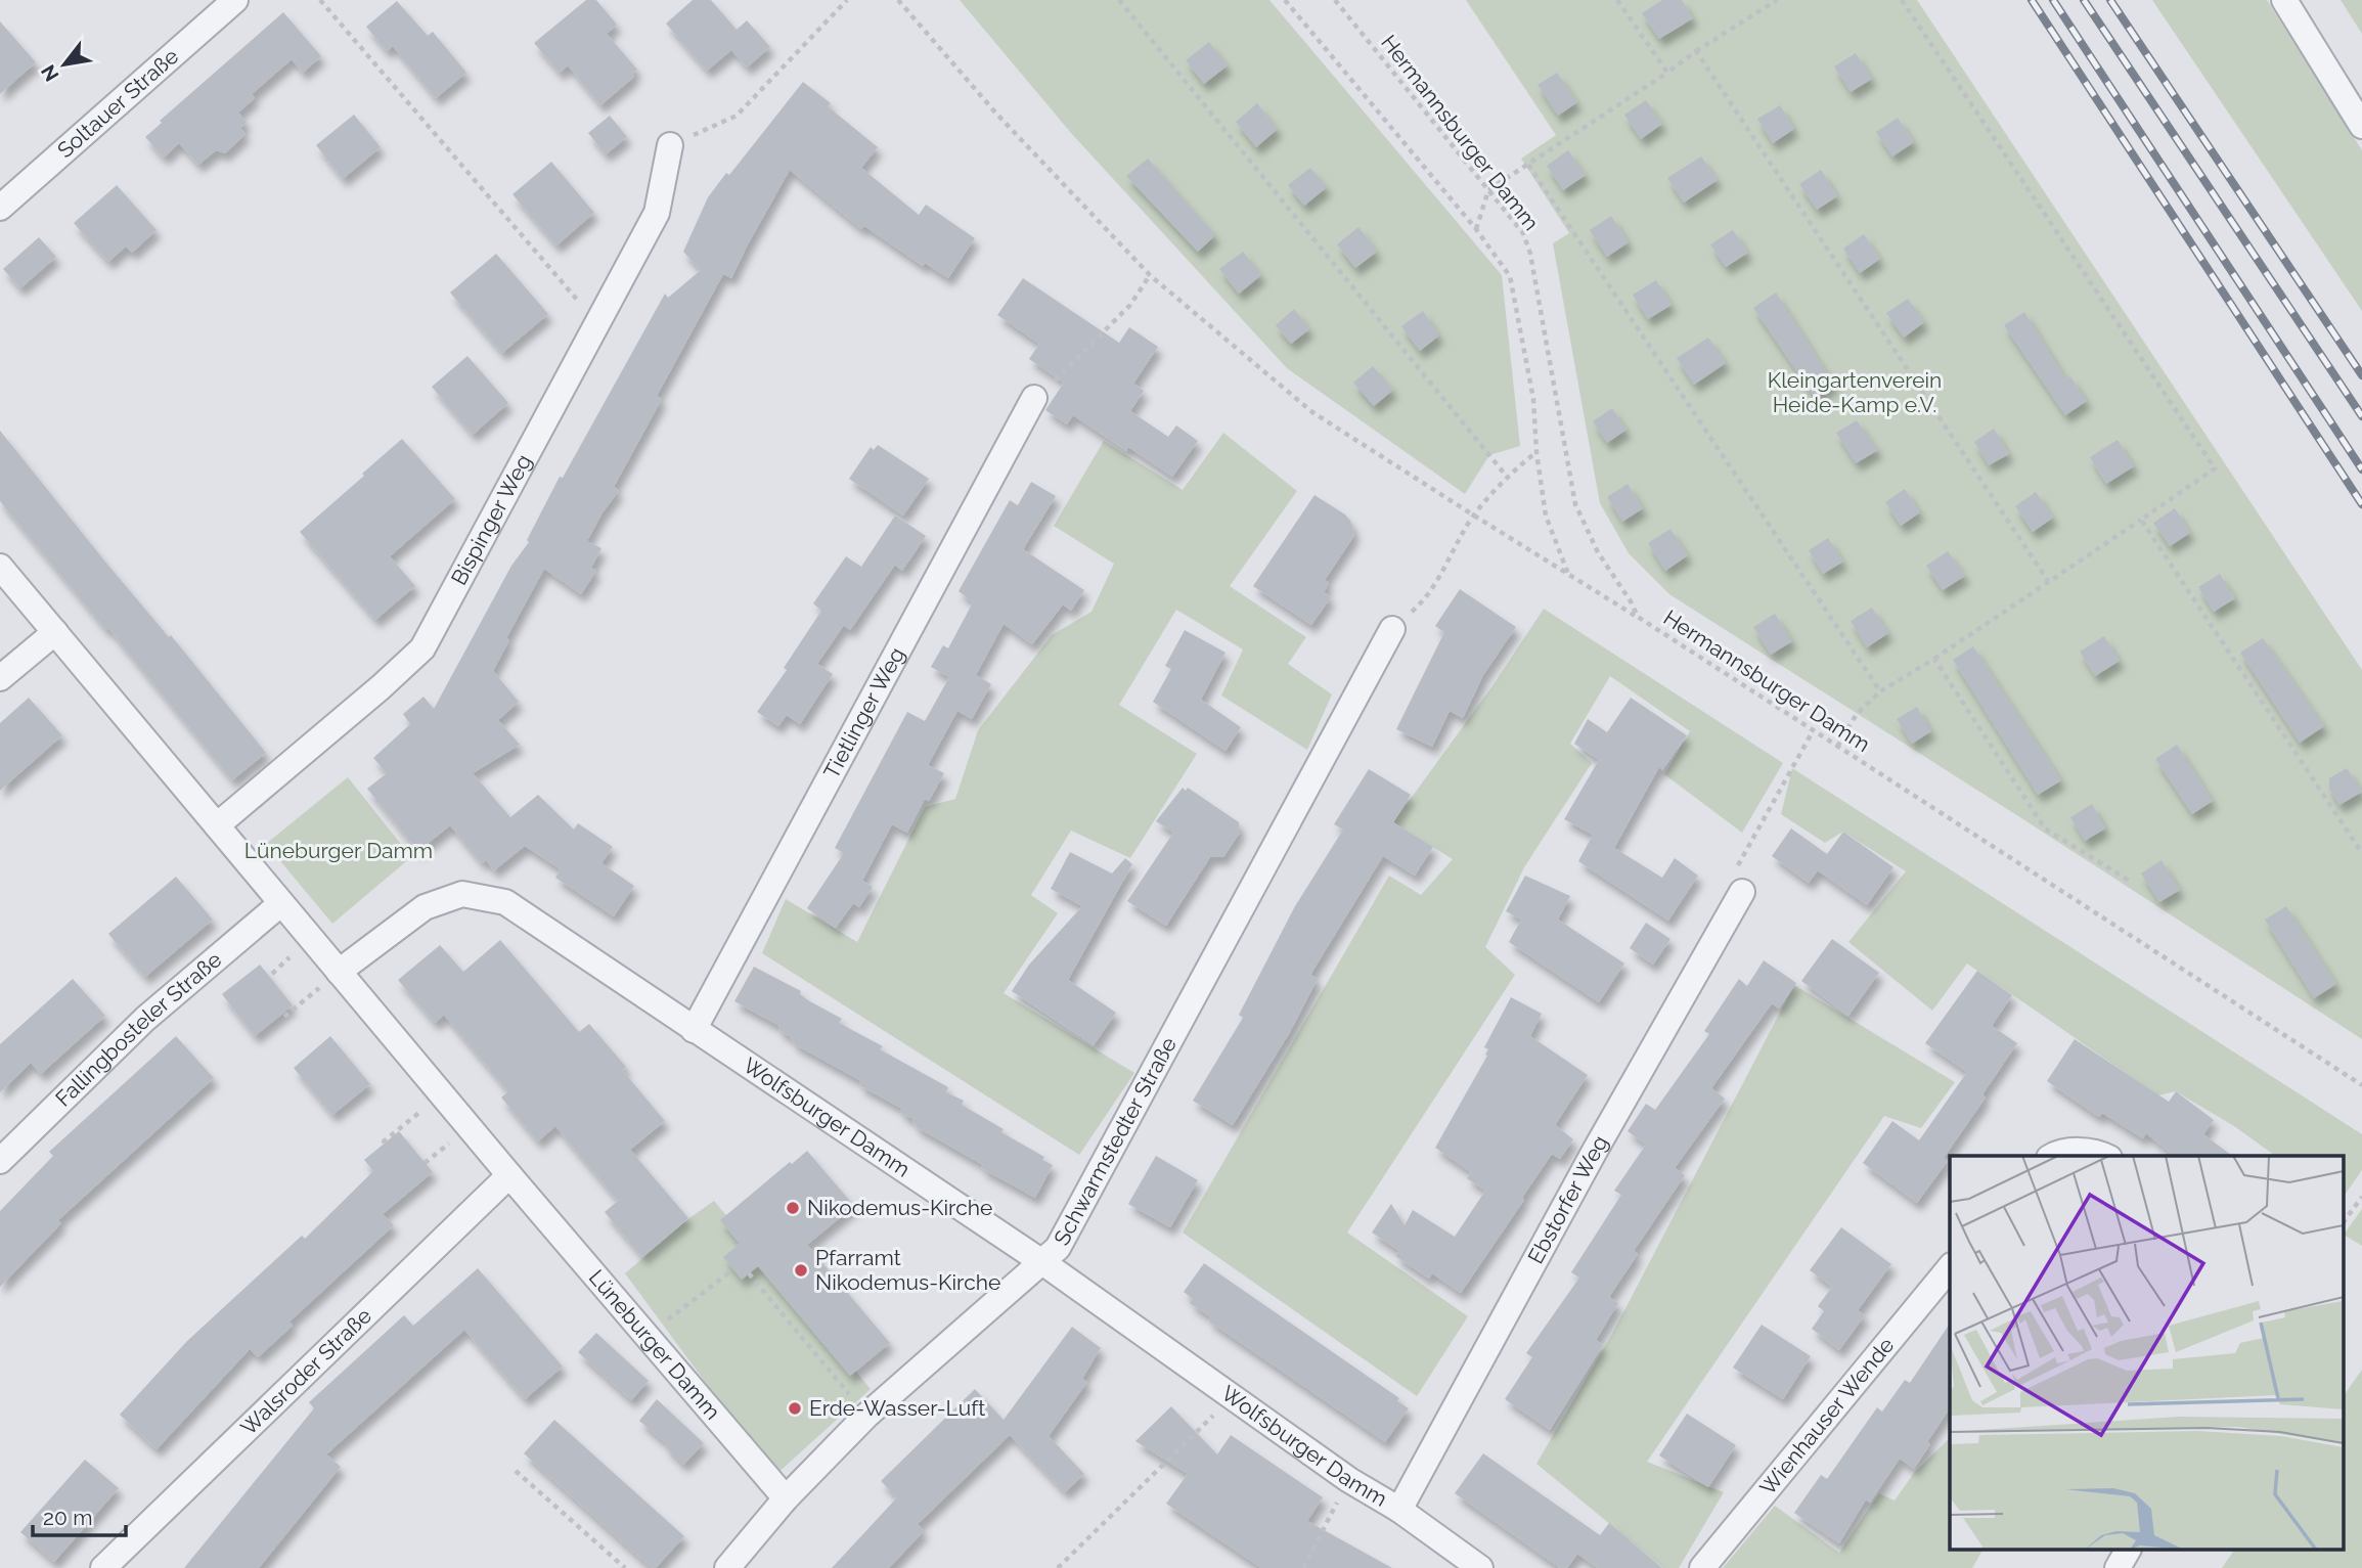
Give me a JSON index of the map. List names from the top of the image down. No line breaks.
{"streets":{"street":["Soltauer Straße","Bispinger Weg","Tietlinger Weg","Fallingbosteler Straße","Wolfsburger Damm","Schwarmstedter Straße","Ebstorfer Weg","Lüneburger Damm","Walsroder Straße","Wienhauser Wende"],"path":["Hermannsburger Damm"]},"crossings":[["Bispinger Weg","Lüneburger Damm"],["Tietlinger Weg","Wolfsburger Damm"],["Fallingbosteler Straße","Lüneburger Damm"],["Wolfsburger Damm","Schwarmstedter Straße"],["Wolfsburger Damm","Ebstorfer Weg"],["Wolfsburger Damm","Lüneburger Damm"],["Schwarmstedter Straße","Lüneburger Damm"],["Lüneburger Damm","Walsroder Straße"]],"parks":["Kleingartenverein Heide-Kamp e.V.","Lüneburger Damm"],"places":["Nikodemus-Kirche","Pfarramt Nikodemus-Kirche","Erde-Wasser-Luft"],"scale_bar":"20 m","north":"bottom left"}
